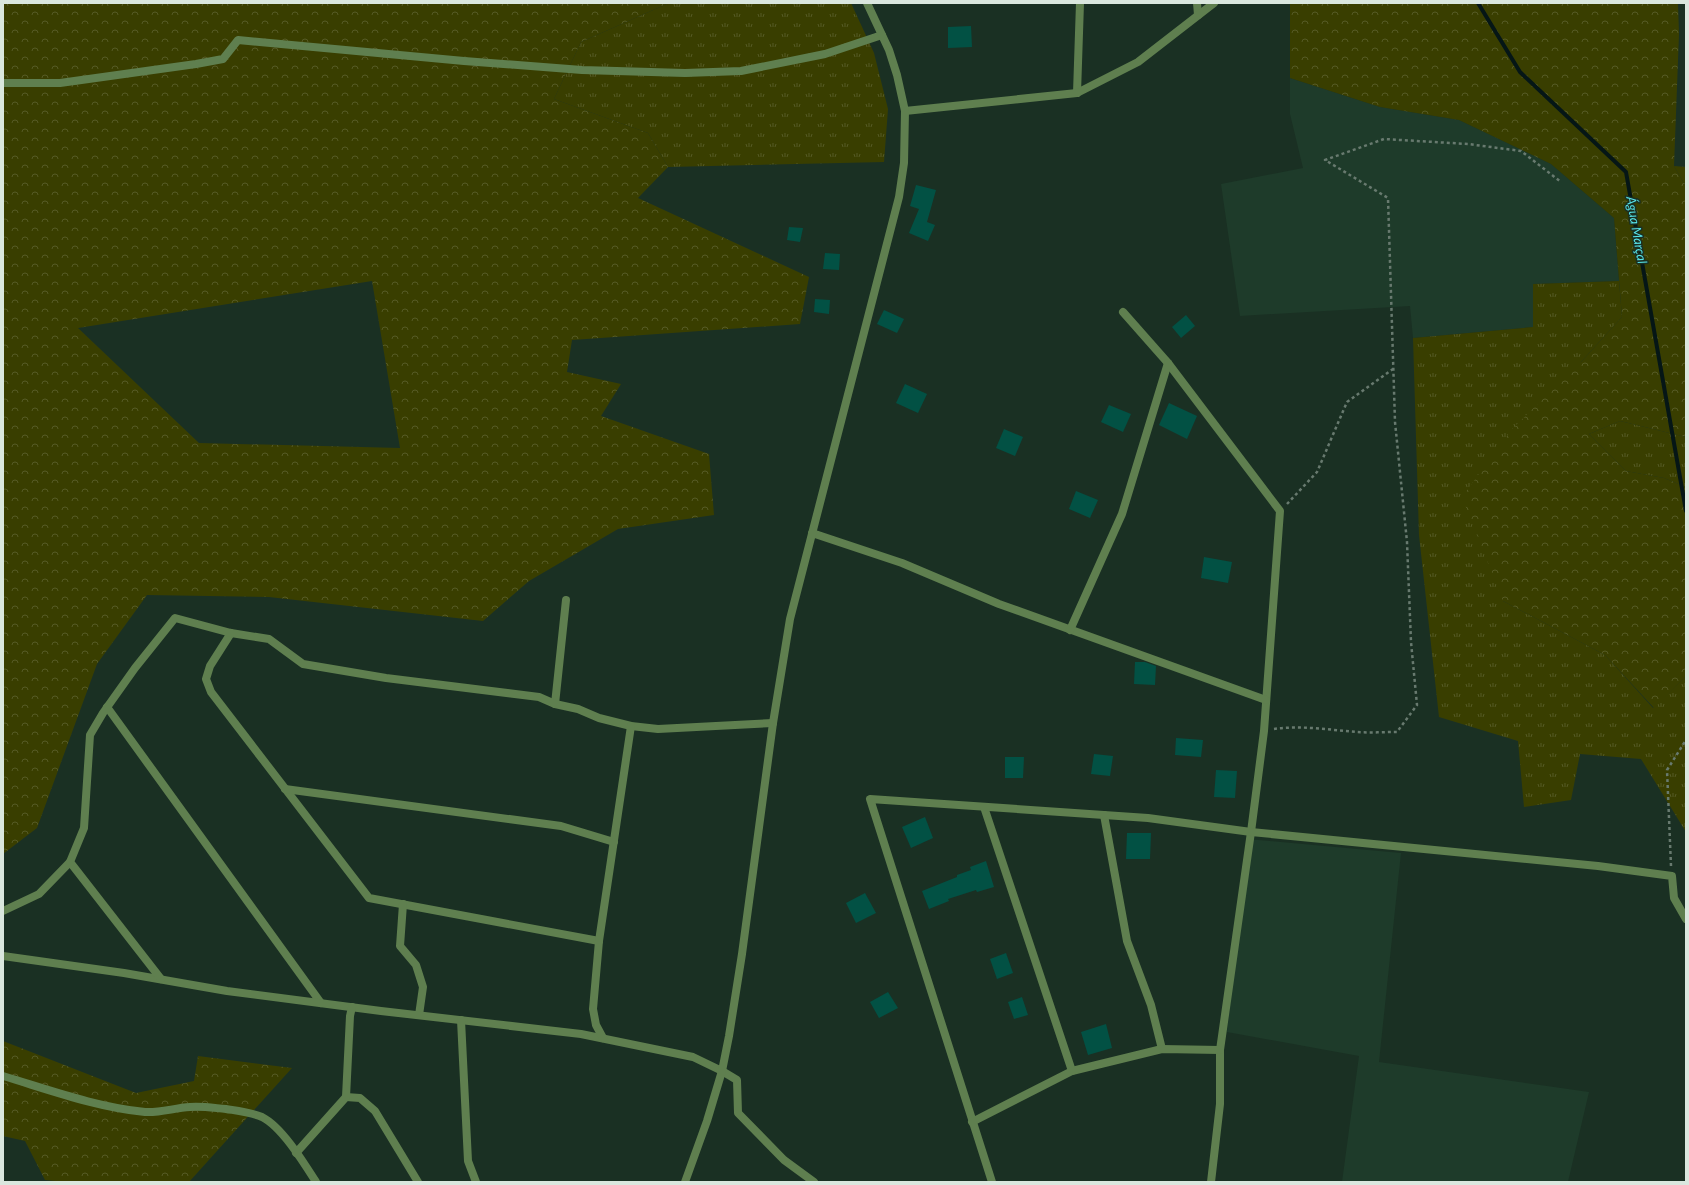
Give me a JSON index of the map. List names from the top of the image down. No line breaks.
{"water":["Água Marçal"]}
